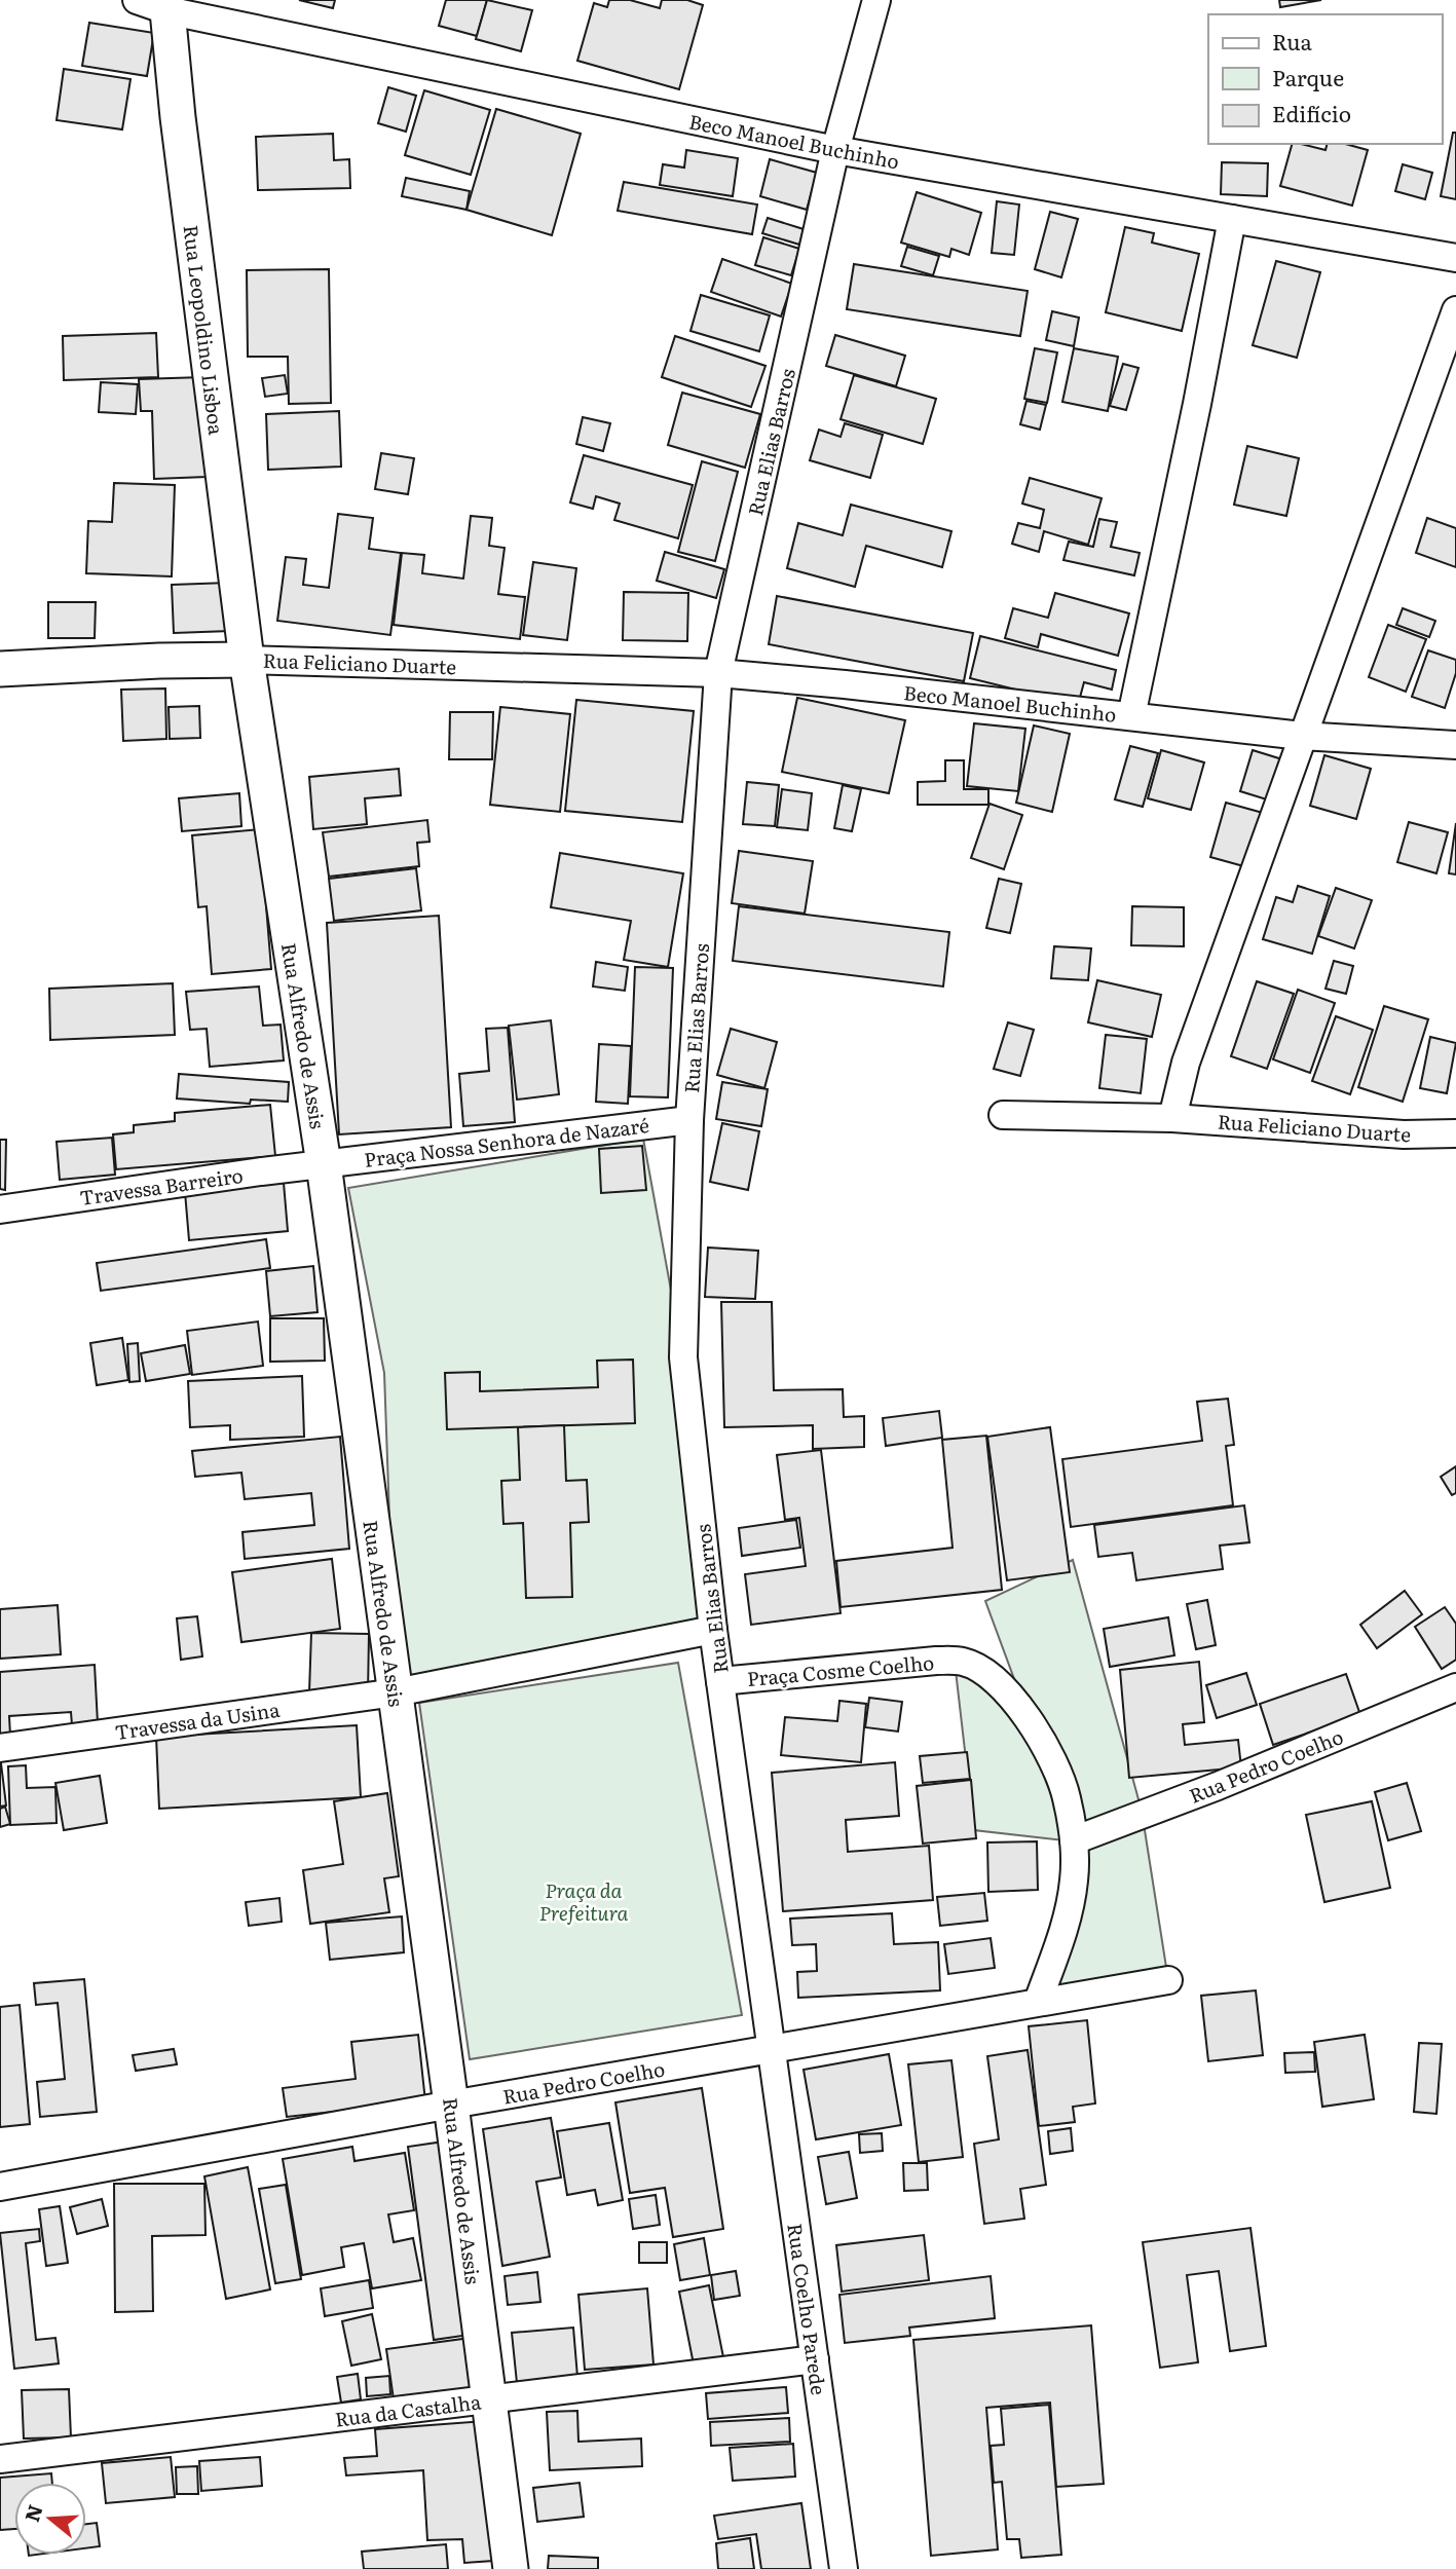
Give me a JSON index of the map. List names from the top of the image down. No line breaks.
{"streets":{"street":["Beco Manoel Buchinho","Rua Leopoldino Lisboa","Rua Elias Barros","Rua Feliciano Duarte","Rua Alfredo de Assis","Praça Nossa Senhora de Nazaré","Travessa Barreiro","Praça Cosme Coelho","Travessa da Usina","Rua Pedro Coelho","Rua Coelho Parede","Rua da Castalha"]},"crossings":[["Beco Manoel Buchinho","Rua Leopoldino Lisboa"],["Beco Manoel Buchinho","Rua Elias Barros"],["Beco Manoel Buchinho","Rua Feliciano Duarte"],["Rua Leopoldino Lisboa","Rua Feliciano Duarte"],["Rua Leopoldino Lisboa","Rua Alfredo de Assis"],["Rua Elias Barros","Rua Feliciano Duarte"],["Rua Elias Barros","Praça Nossa Senhora de Nazaré"],["Rua Elias Barros","Praça Cosme Coelho"],["Rua Elias Barros","Rua Pedro Coelho"],["Rua Elias Barros","Rua Coelho Parede"],["Rua Feliciano Duarte","Rua Alfredo de Assis"],["Rua Alfredo de Assis","Praça Nossa Senhora de Nazaré"],["Rua Alfredo de Assis","Travessa Barreiro"],["Rua Alfredo de Assis","Travessa da Usina"],["Rua Alfredo de Assis","Rua Pedro Coelho"],["Rua Alfredo de Assis","Rua da Castalha"],["Praça Nossa Senhora de Nazaré","Travessa Barreiro"],["Praça Cosme Coelho","Rua Pedro Coelho"],["Rua Pedro Coelho","Rua Coelho Parede"],["Rua Coelho Parede","Rua da Castalha"]],"parks":["Praça da Prefeitura"],"legend":["Rua","Parque","Edifício"],"north":"left"}
